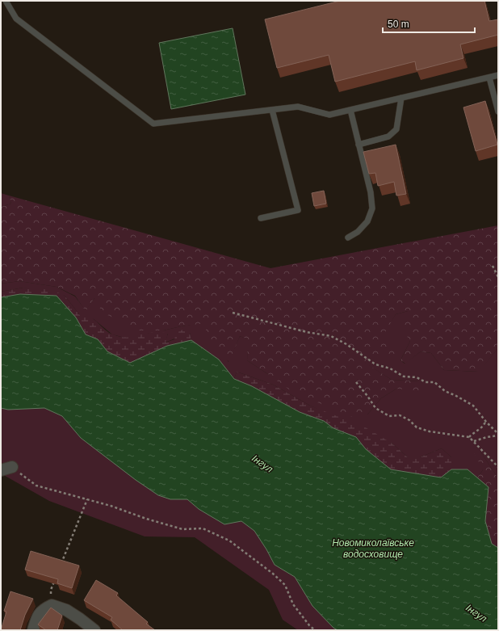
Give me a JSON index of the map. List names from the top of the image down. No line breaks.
{"water":["Інгул","Новомиколаївське водосховище"],"scale_bar":"50 m"}
